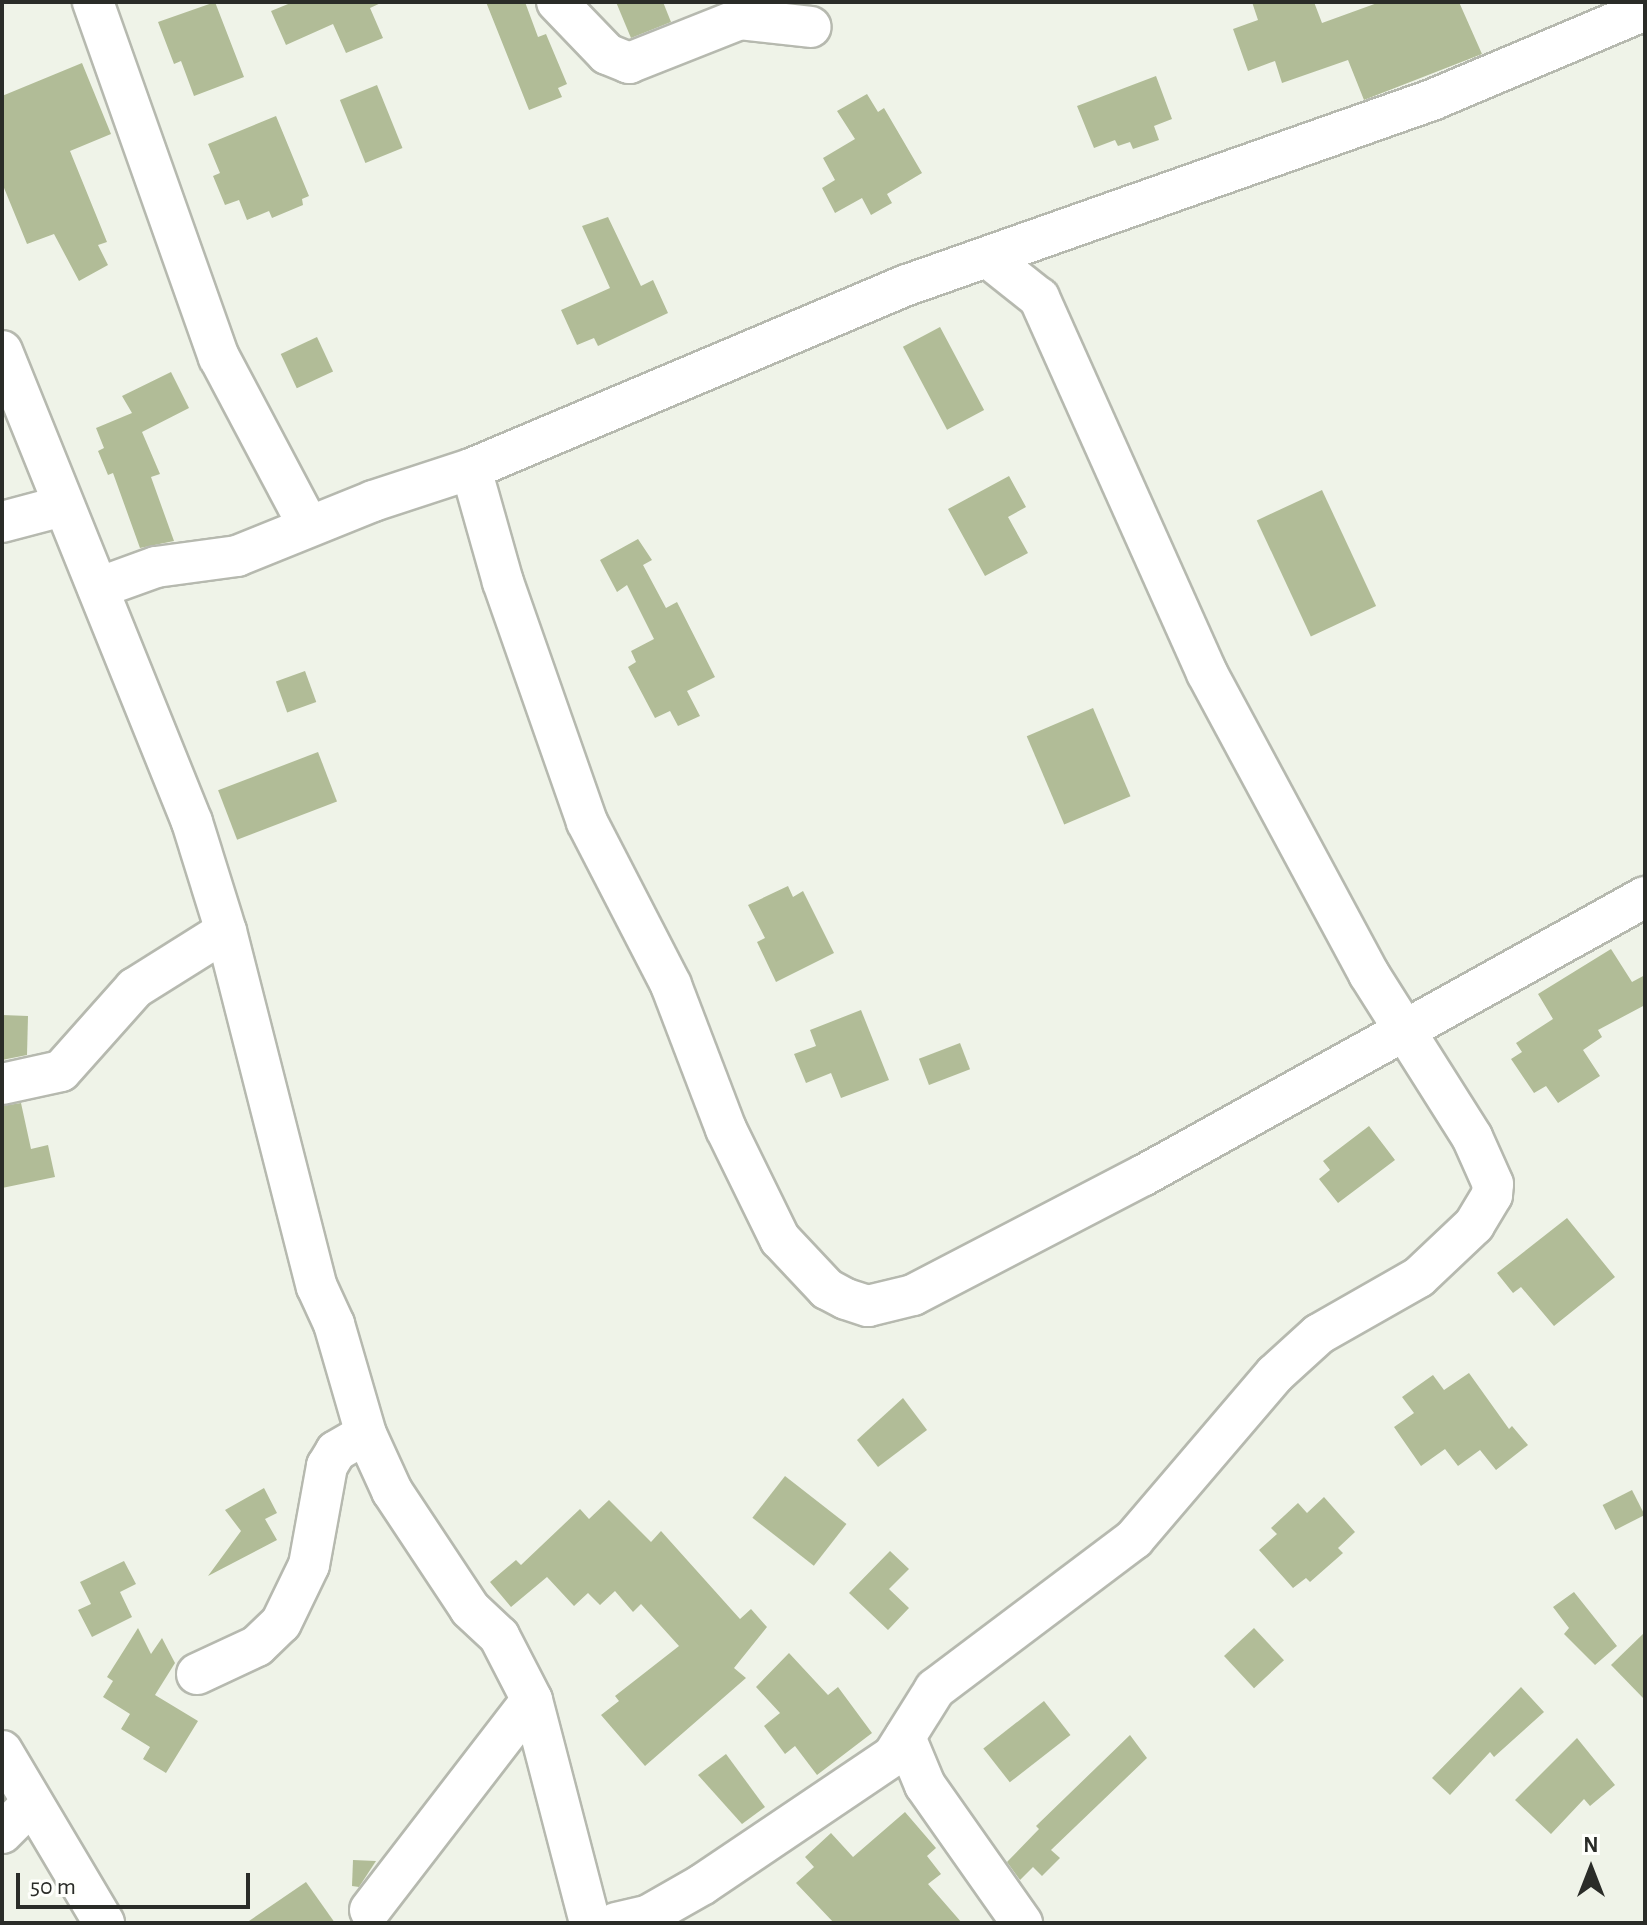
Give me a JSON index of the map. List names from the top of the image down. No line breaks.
{"scale_bar":"50 m","north":"top"}
